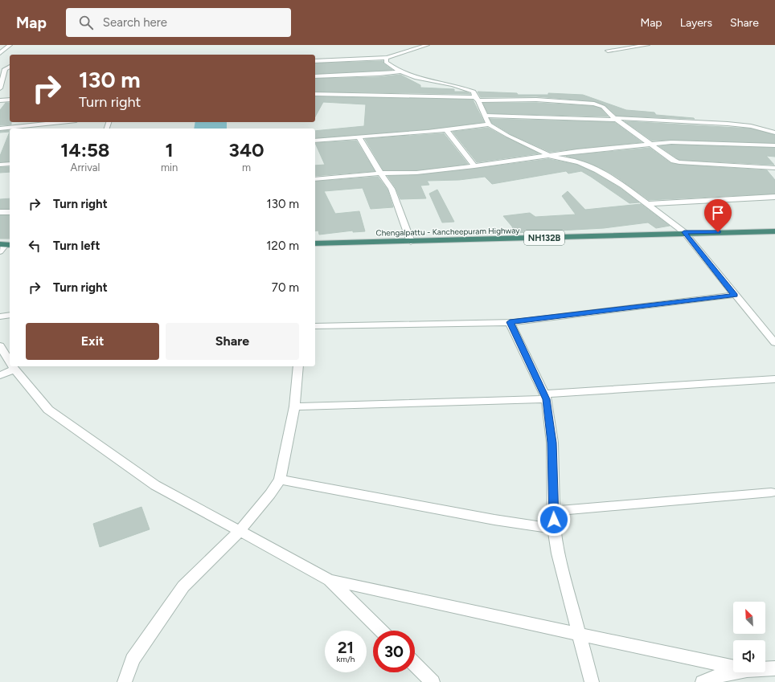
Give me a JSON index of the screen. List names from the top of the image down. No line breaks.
{"streets":{"highway":["Chengalpattu - Kancheepuram Highway","NH132B"]},"north":"top left","page":{"header":"Map","search":"Search here","nav":["Map","Layers","Share"],"turn":["130 m","Turn right"],"eta":["14:58","Arrival","1","min","340","m"],"list":[{"name":"Turn right","value":"130 m"},{"name":"Turn left","value":"120 m"},{"name":"Turn right","value":"70 m"}],"buttons":["Exit","Share"],"speed":"21 km/h","limit":"30"}}
